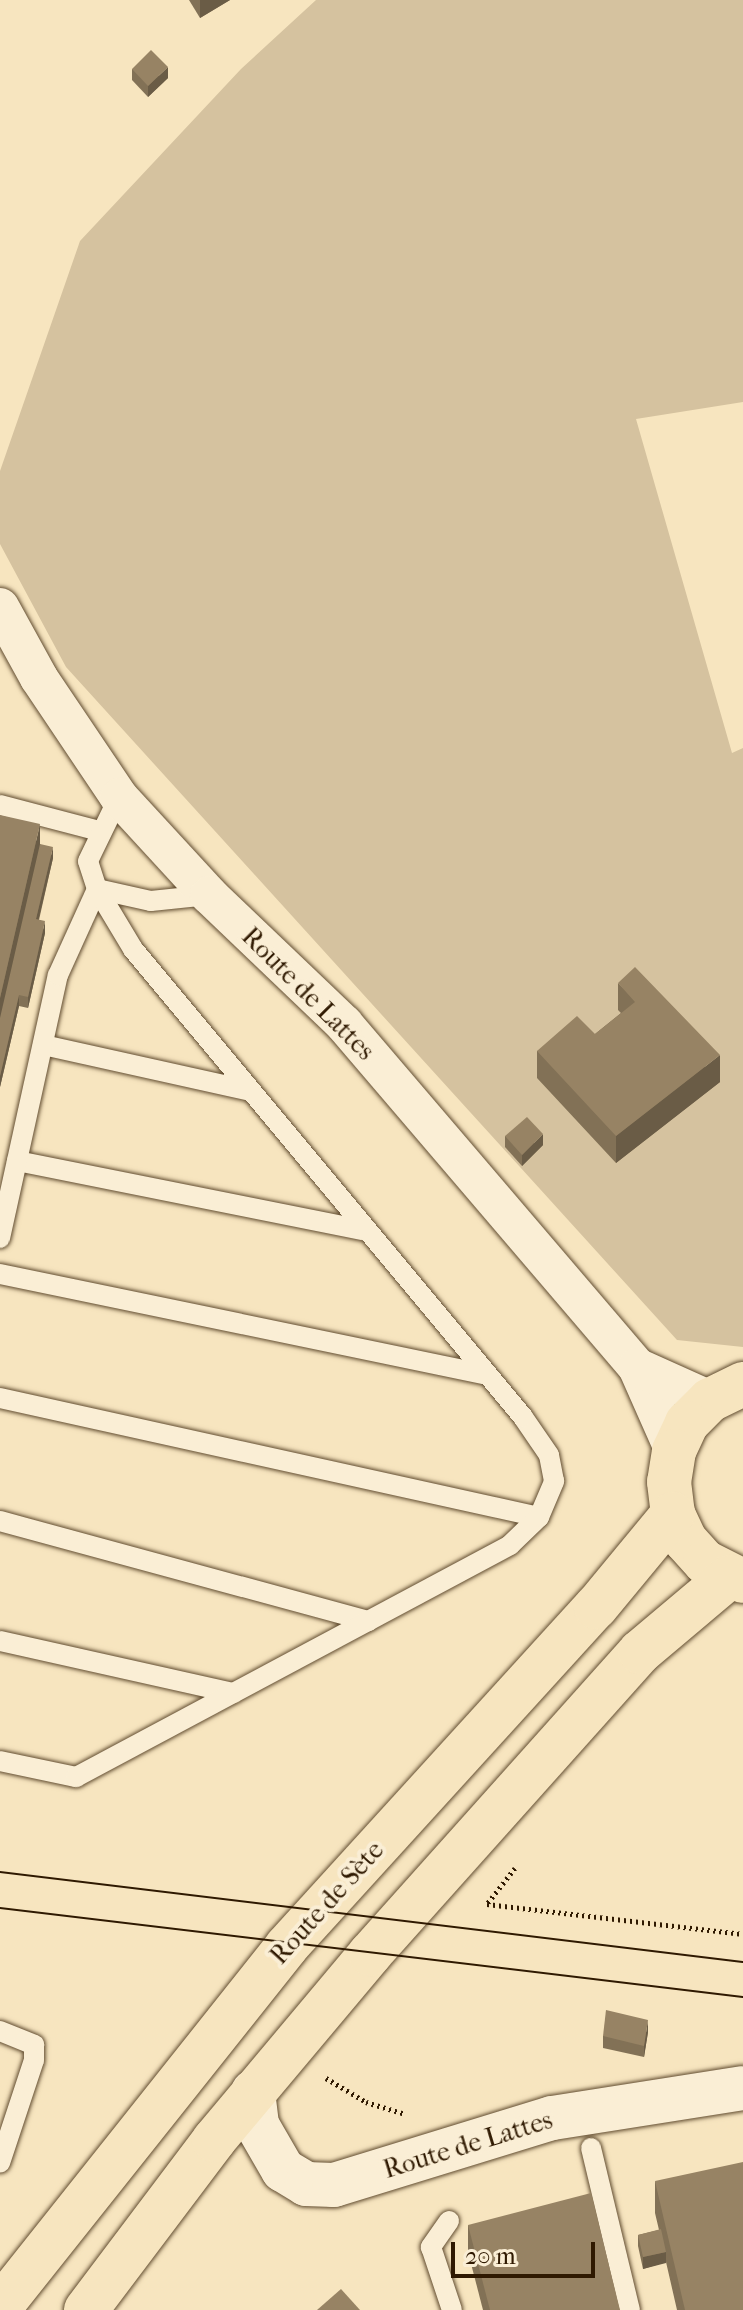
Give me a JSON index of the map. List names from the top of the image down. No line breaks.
{"streets":{"main road":["Route de Sète"],"street":["Route de Lattes"]},"scale_bar":"20 m"}
